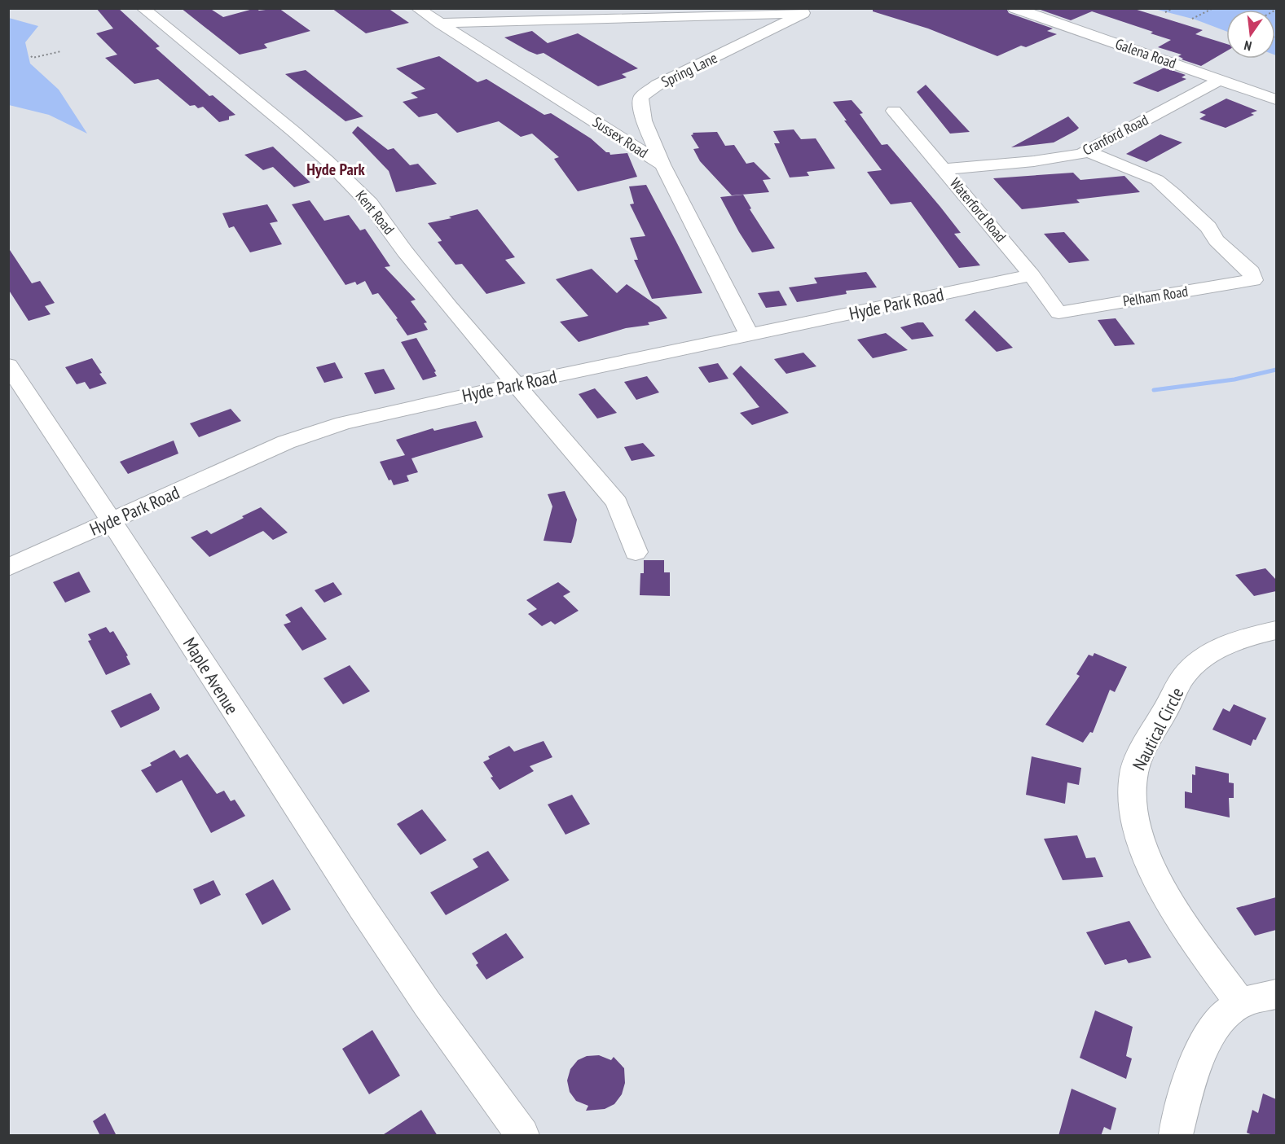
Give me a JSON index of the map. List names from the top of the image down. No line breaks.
{"streets":{"street":["Galena Road","Spring Lane","Cranford Road","Sussex Road","Waterford Road","Kent Road","Pelham Road","Hyde Park Road","Maple Avenue","Nautical Circle"]},"crossings":[["Galena Road","Cranford Road"],["Spring Lane","Sussex Road"],["Cranford Road","Waterford Road"],["Cranford Road","Pelham Road"],["Sussex Road","Hyde Park Road"],["Waterford Road","Pelham Road"],["Waterford Road","Hyde Park Road"],["Kent Road","Hyde Park Road"],["Hyde Park Road","Maple Avenue"]],"districts":["Hyde Park"],"north":"bottom"}
